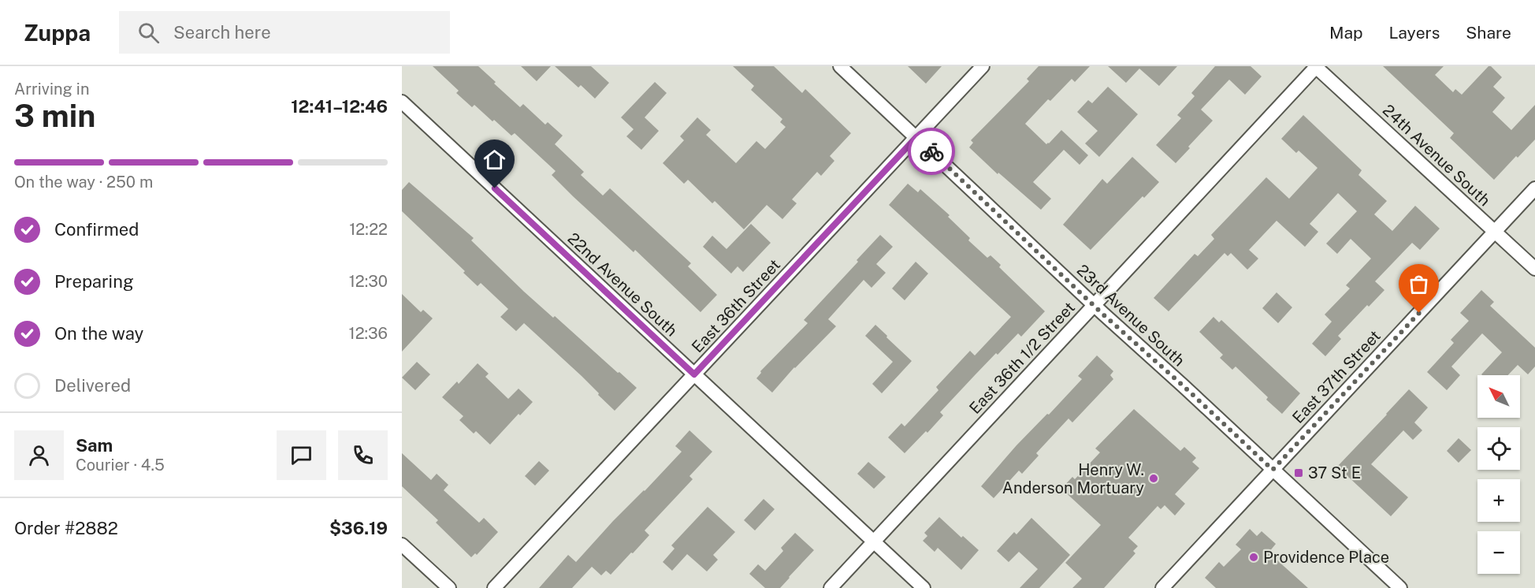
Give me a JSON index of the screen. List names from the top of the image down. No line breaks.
{"streets":{"street":["24th Avenue South","22nd Avenue South","East 36th Street","23rd Avenue South","East 36th 1/2 Street","East 37th Street"]},"crossings":[["24th Avenue South","East 36th 1/2 Street"],["24th Avenue South","East 37th Street"],["22nd Avenue South","East 36th Street"],["22nd Avenue South","East 36th 1/2 Street"],["East 36th Street","23rd Avenue South"],["23rd Avenue South","East 36th 1/2 Street"],["23rd Avenue South","East 37th Street"]],"places":{"transit":["37 St E"],"other":["Henry W. Anderson Mortuary","Providence Place"]},"north":"top left","page":{"header":"Zuppa","search":"Search here","nav":["Map","Layers","Share"],"heading":["3 min","Arriving in","12:41–12:46"],"panel":["Sam","Courier · 4.5","Order #2882","$36.19"],"bar":"On the way · 250 m","list":[["Confirmed","12:22"],["Preparing","12:30"],["On the way","12:36"],"Delivered"],"map_buttons":["+","−"]}}
